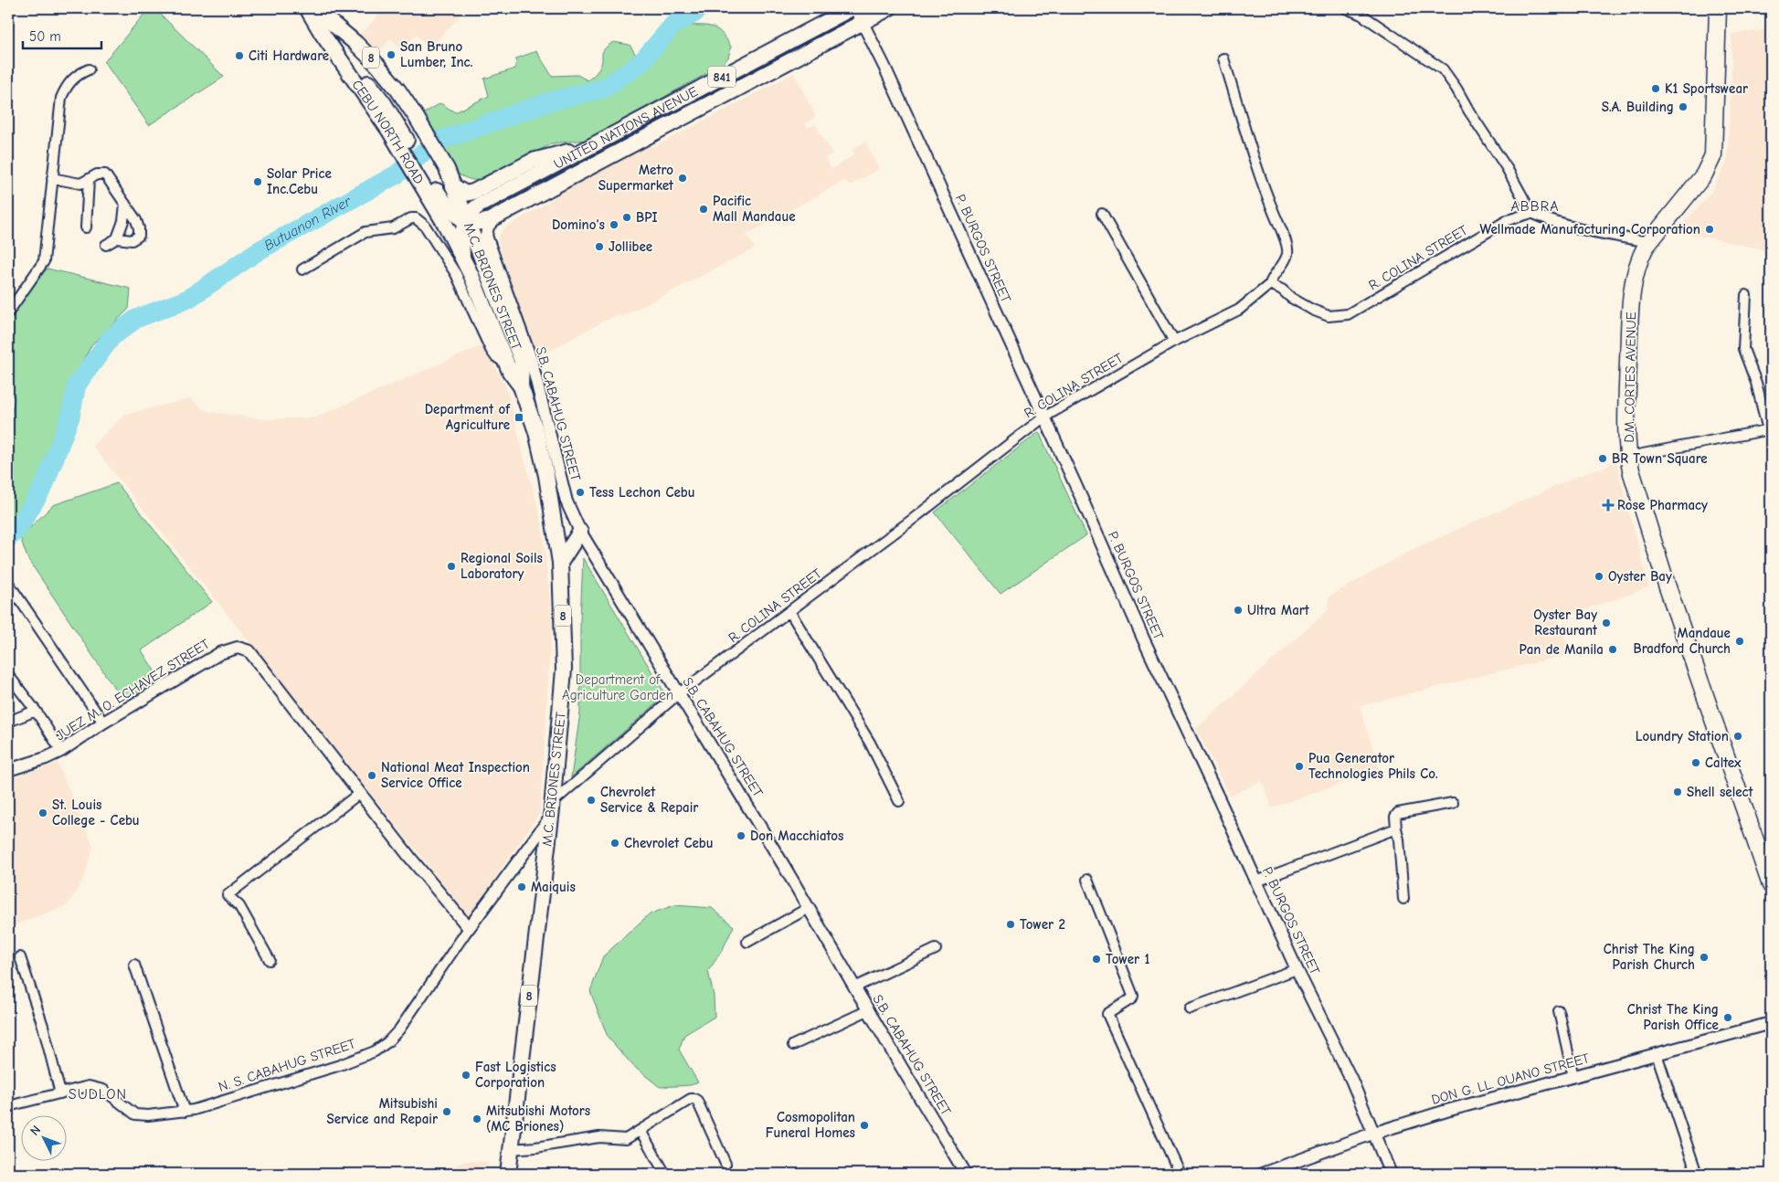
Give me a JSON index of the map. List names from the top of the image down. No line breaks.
{"streets":{"highway":["D.M. CORTES AVENUE"],"main road":["8","841","UNITED NATIONS AVENUE","CEBU NORTH ROAD","M.C. BRIONES STREET"],"street":["P. BURGOS STREET","R. COLINA STREET","S.B. CABAHUG STREET","JUEZ M. O. ECHAVEZ STREET","N. S. CABAHUG STREET","DON G. LL. OUANO STREET"]},"crossings":[["UNITED NATIONS AVENUE","P. BURGOS STREET"],["UNITED NATIONS AVENUE","M.C. BRIONES STREET"],["UNITED NATIONS AVENUE","S.B. CABAHUG STREET"],["CEBU NORTH ROAD","M.C. BRIONES STREET"],["P. BURGOS STREET","R. COLINA STREET"],["P. BURGOS STREET","DON G. LL. OUANO STREET"],["R. COLINA STREET","M.C. BRIONES STREET"],["R. COLINA STREET","S.B. CABAHUG STREET"],["R. COLINA STREET","N. S. CABAHUG STREET"],["M.C. BRIONES STREET","N. S. CABAHUG STREET"],["JUEZ M. O. ECHAVEZ STREET","N. S. CABAHUG STREET"]],"districts":["ABBRA","SUDLON"],"water":["Butuanon River"],"parks":["Department of Agriculture Garden"],"places":{"other":["San Bruno Lumber, Inc.","Citi Hardware","K1 Sportswear","S.A. Building","Metro Supermarket","Solar Price Inc.Cebu","Pacific Mall Mandaue","BPI","Domino's","Wellmade Manufacturing Corporation","Jollibee","BR Town Square","Tess Lechon Cebu","Regional Soils Laboratory","Oyster Bay","Ultra Mart","Oyster Bay Restaurant","Mandaue Bradford Church","Pan de Manila","Loundry Station","Caltex","Pua Generator Technologies Phils Co.","National Meat Inspection Service Office","Shell select","Chevrolet Service & Repair","St. Louis College - Cebu","Don Macchiatos","Chevrolet Cebu","Maiquis","Tower 2","Christ The King Parish Church","Tower 1","Christ The King Parish Office","Fast Logistics Corporation","Mitsubishi Service and Repair","Mitsubishi Motors (MC Briones)","Cosmopolitan Funeral Homes"],"transit":["Department of Agriculture"],"health":["Rose Pharmacy"]},"scale_bar":"50 m","north":"top left"}
